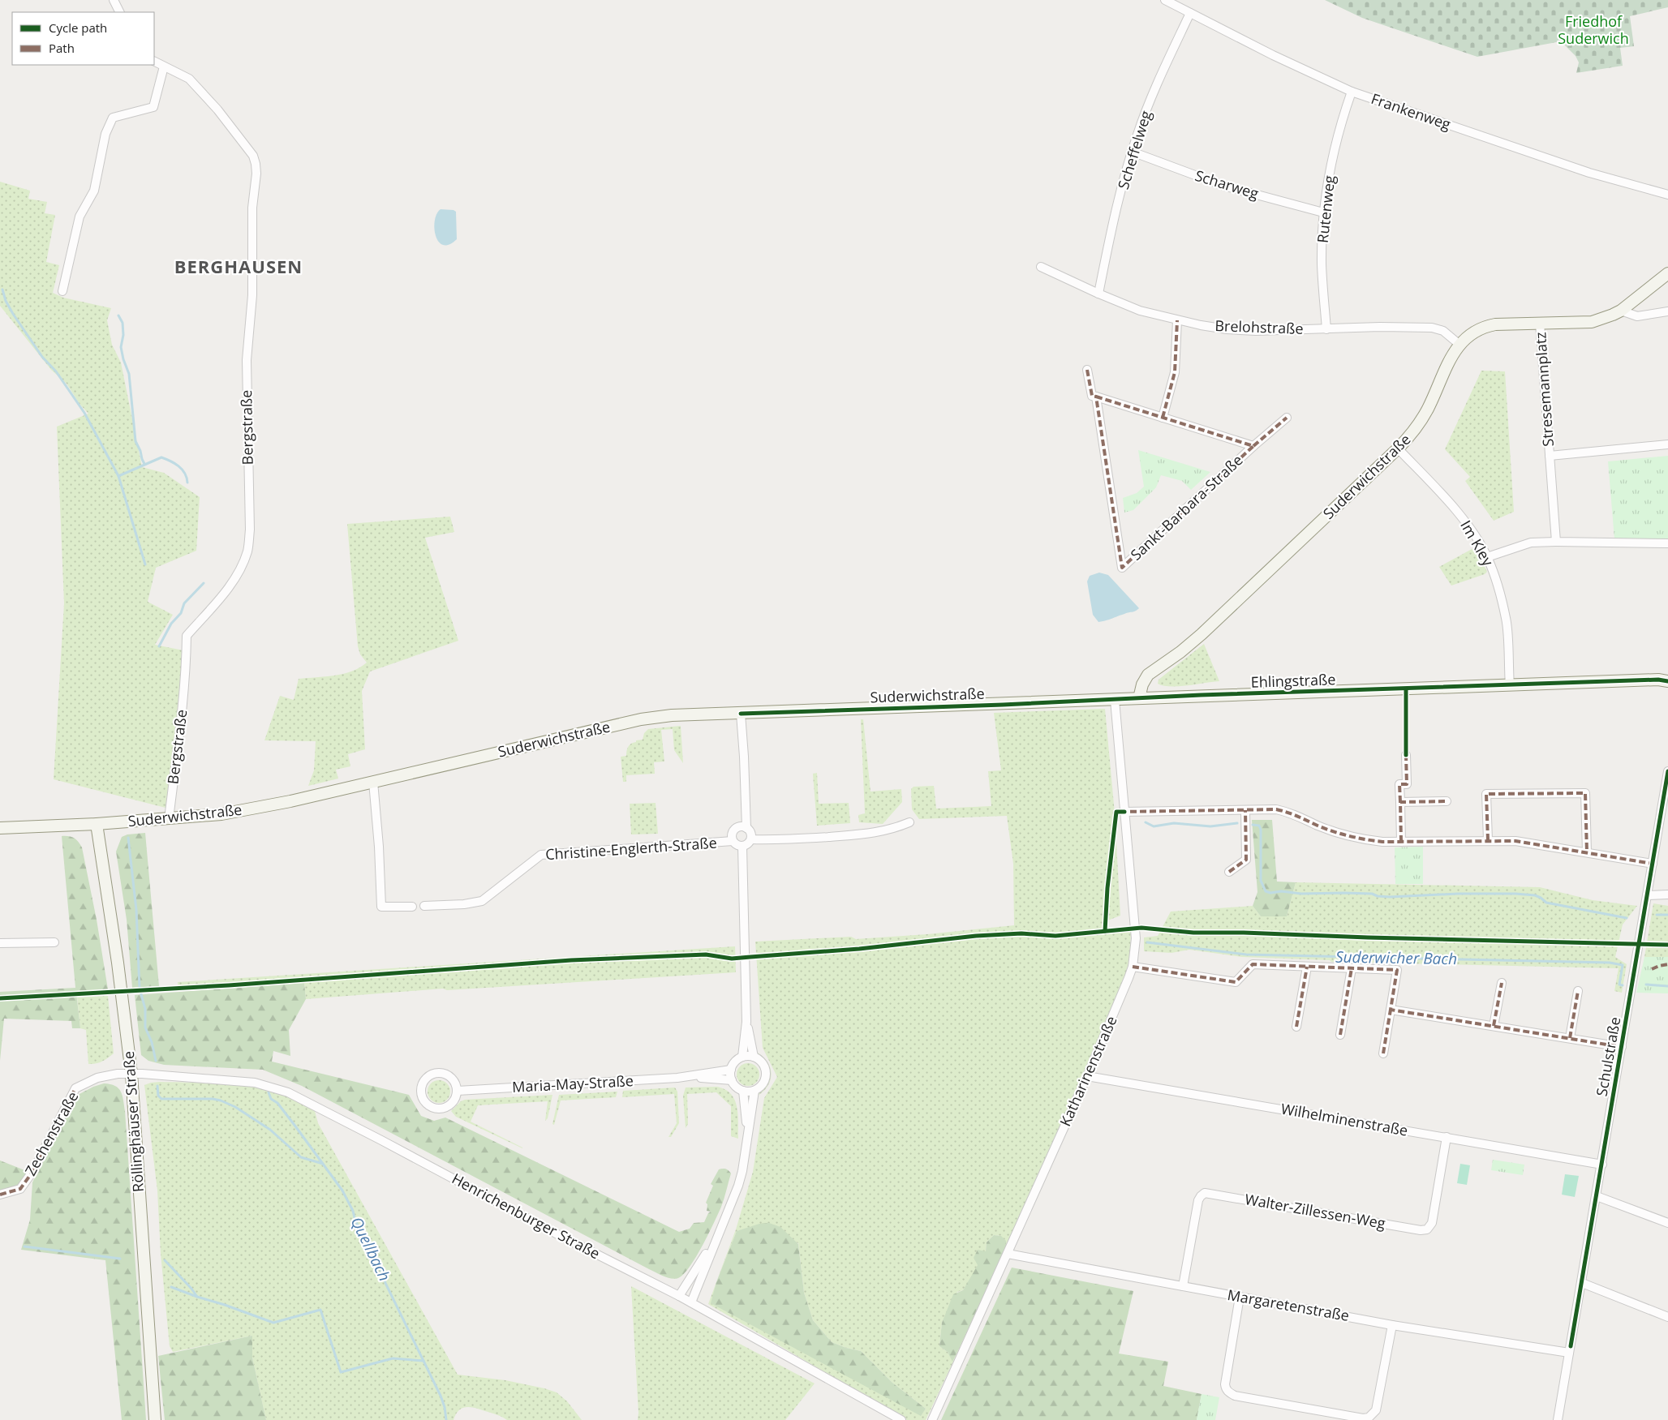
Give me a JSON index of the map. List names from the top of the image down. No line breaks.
{"streets":{"main road":["Suderwichstraße","Ehlingstraße","Röllinghäuser Straße"],"street":["Frankenweg","Scheffelweg","Scharweg","Rutenweg","Brelohstraße","Stresemannplatz","Bergstraße","Sankt-Barbara-Straße","Im Kley","Christine-Englerth-Straße","Schulstraße","Katharinenstraße","Maria-May-Straße","Wilhelminenstraße","Zechenstraße","Walter-Zillessen-Weg","Henrichenburger Straße","Margaretenstraße"]},"crossings":[["Frankenweg","Scheffelweg"],["Frankenweg","Rutenweg"],["Scheffelweg","Scharweg"],["Scheffelweg","Brelohstraße"],["Scharweg","Rutenweg"],["Rutenweg","Brelohstraße"],["Brelohstraße","Suderwichstraße"],["Stresemannplatz","Suderwichstraße"],["Bergstraße","Suderwichstraße"],["Suderwichstraße","Im Kley"],["Suderwichstraße","Ehlingstraße"],["Suderwichstraße","Katharinenstraße"],["Suderwichstraße","Röllinghäuser Straße"],["Im Kley","Ehlingstraße"],["Ehlingstraße","Katharinenstraße"],["Schulstraße","Wilhelminenstraße"],["Schulstraße","Margaretenstraße"],["Katharinenstraße","Wilhelminenstraße"],["Katharinenstraße","Margaretenstraße"],["Wilhelminenstraße","Walter-Zillessen-Weg"],["Röllinghäuser Straße","Zechenstraße"],["Röllinghäuser Straße","Henrichenburger Straße"],["Zechenstraße","Henrichenburger Straße"],["Walter-Zillessen-Weg","Margaretenstraße"]],"districts":["BERGHAUSEN"],"water":["Suderwicher Bach","Quellbach"],"parks":["Friedhof Suderwich"],"legend":["Cycle path","Path"]}
